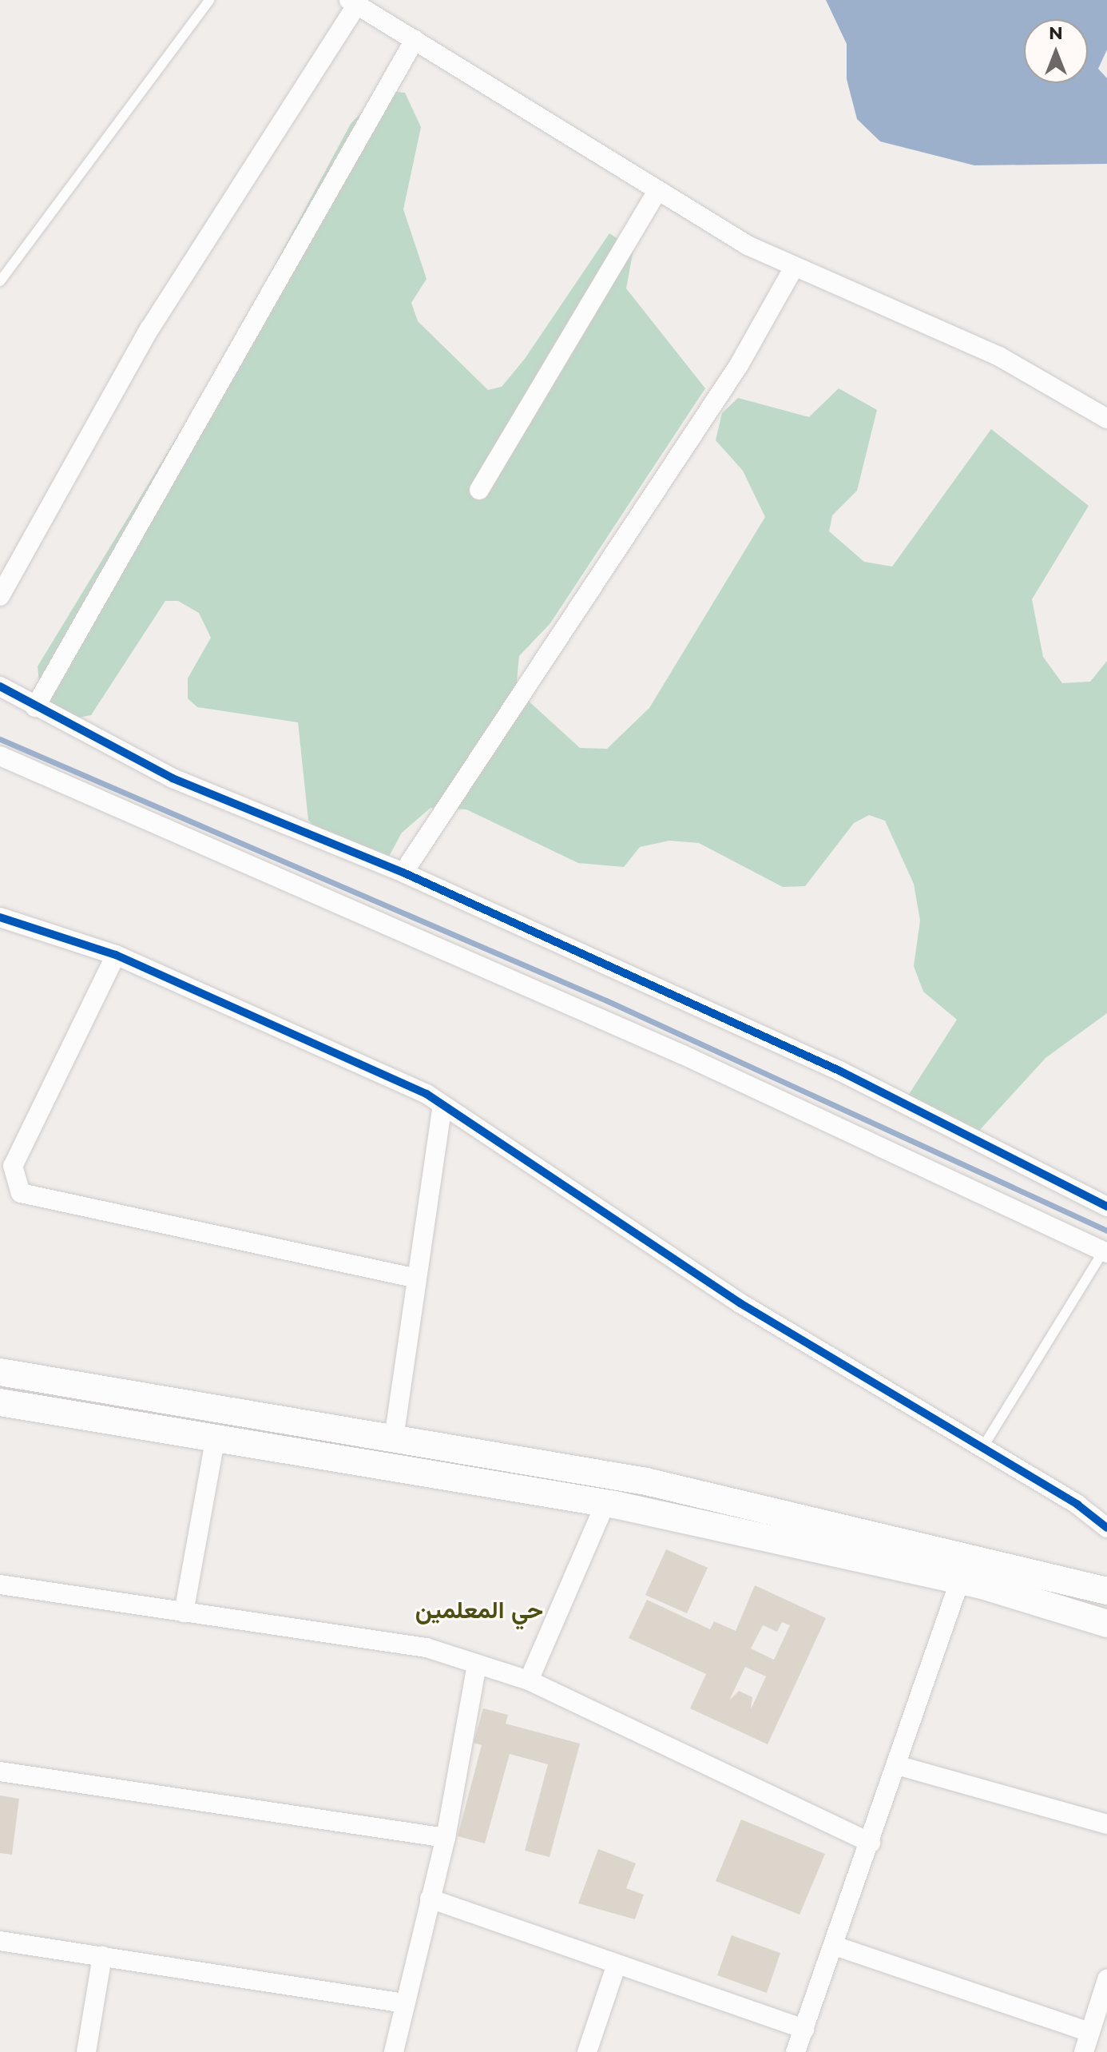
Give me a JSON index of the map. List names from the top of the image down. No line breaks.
{"districts":["حي المعلمين"],"north":"top"}
